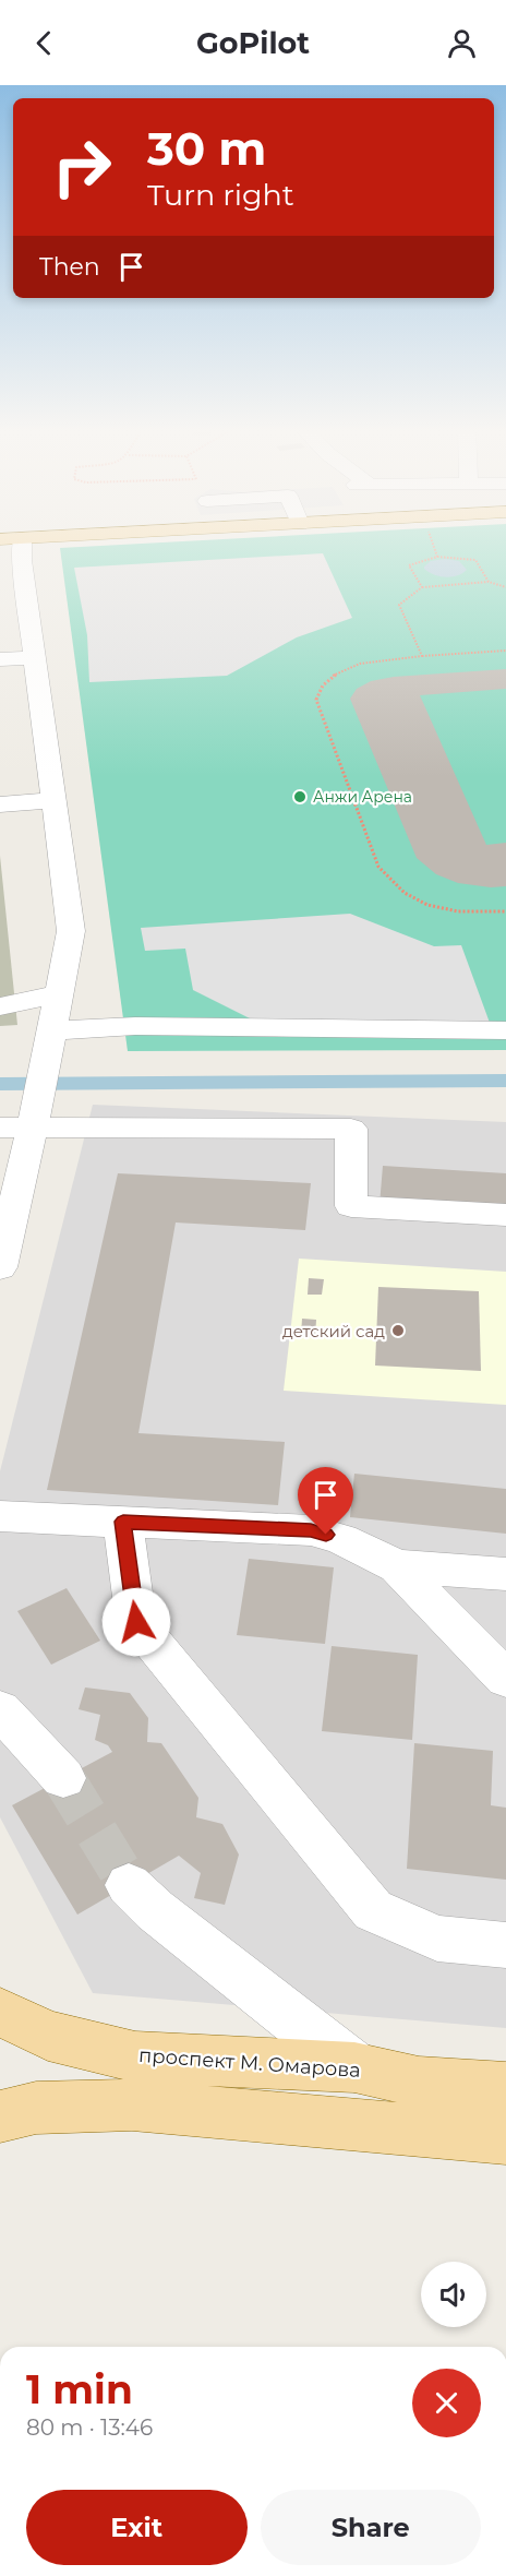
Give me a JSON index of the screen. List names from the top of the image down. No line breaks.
{"streets":{"main road":["проспект М. Омарова"]},"places":["Анжи Арена","детский сад"],"page":{"header":"GoPilot","turn":["30 m","Turn right"],"then":"Then","heading":["1 min","80 m · 13:46"],"buttons":["Exit","Share"]}}
